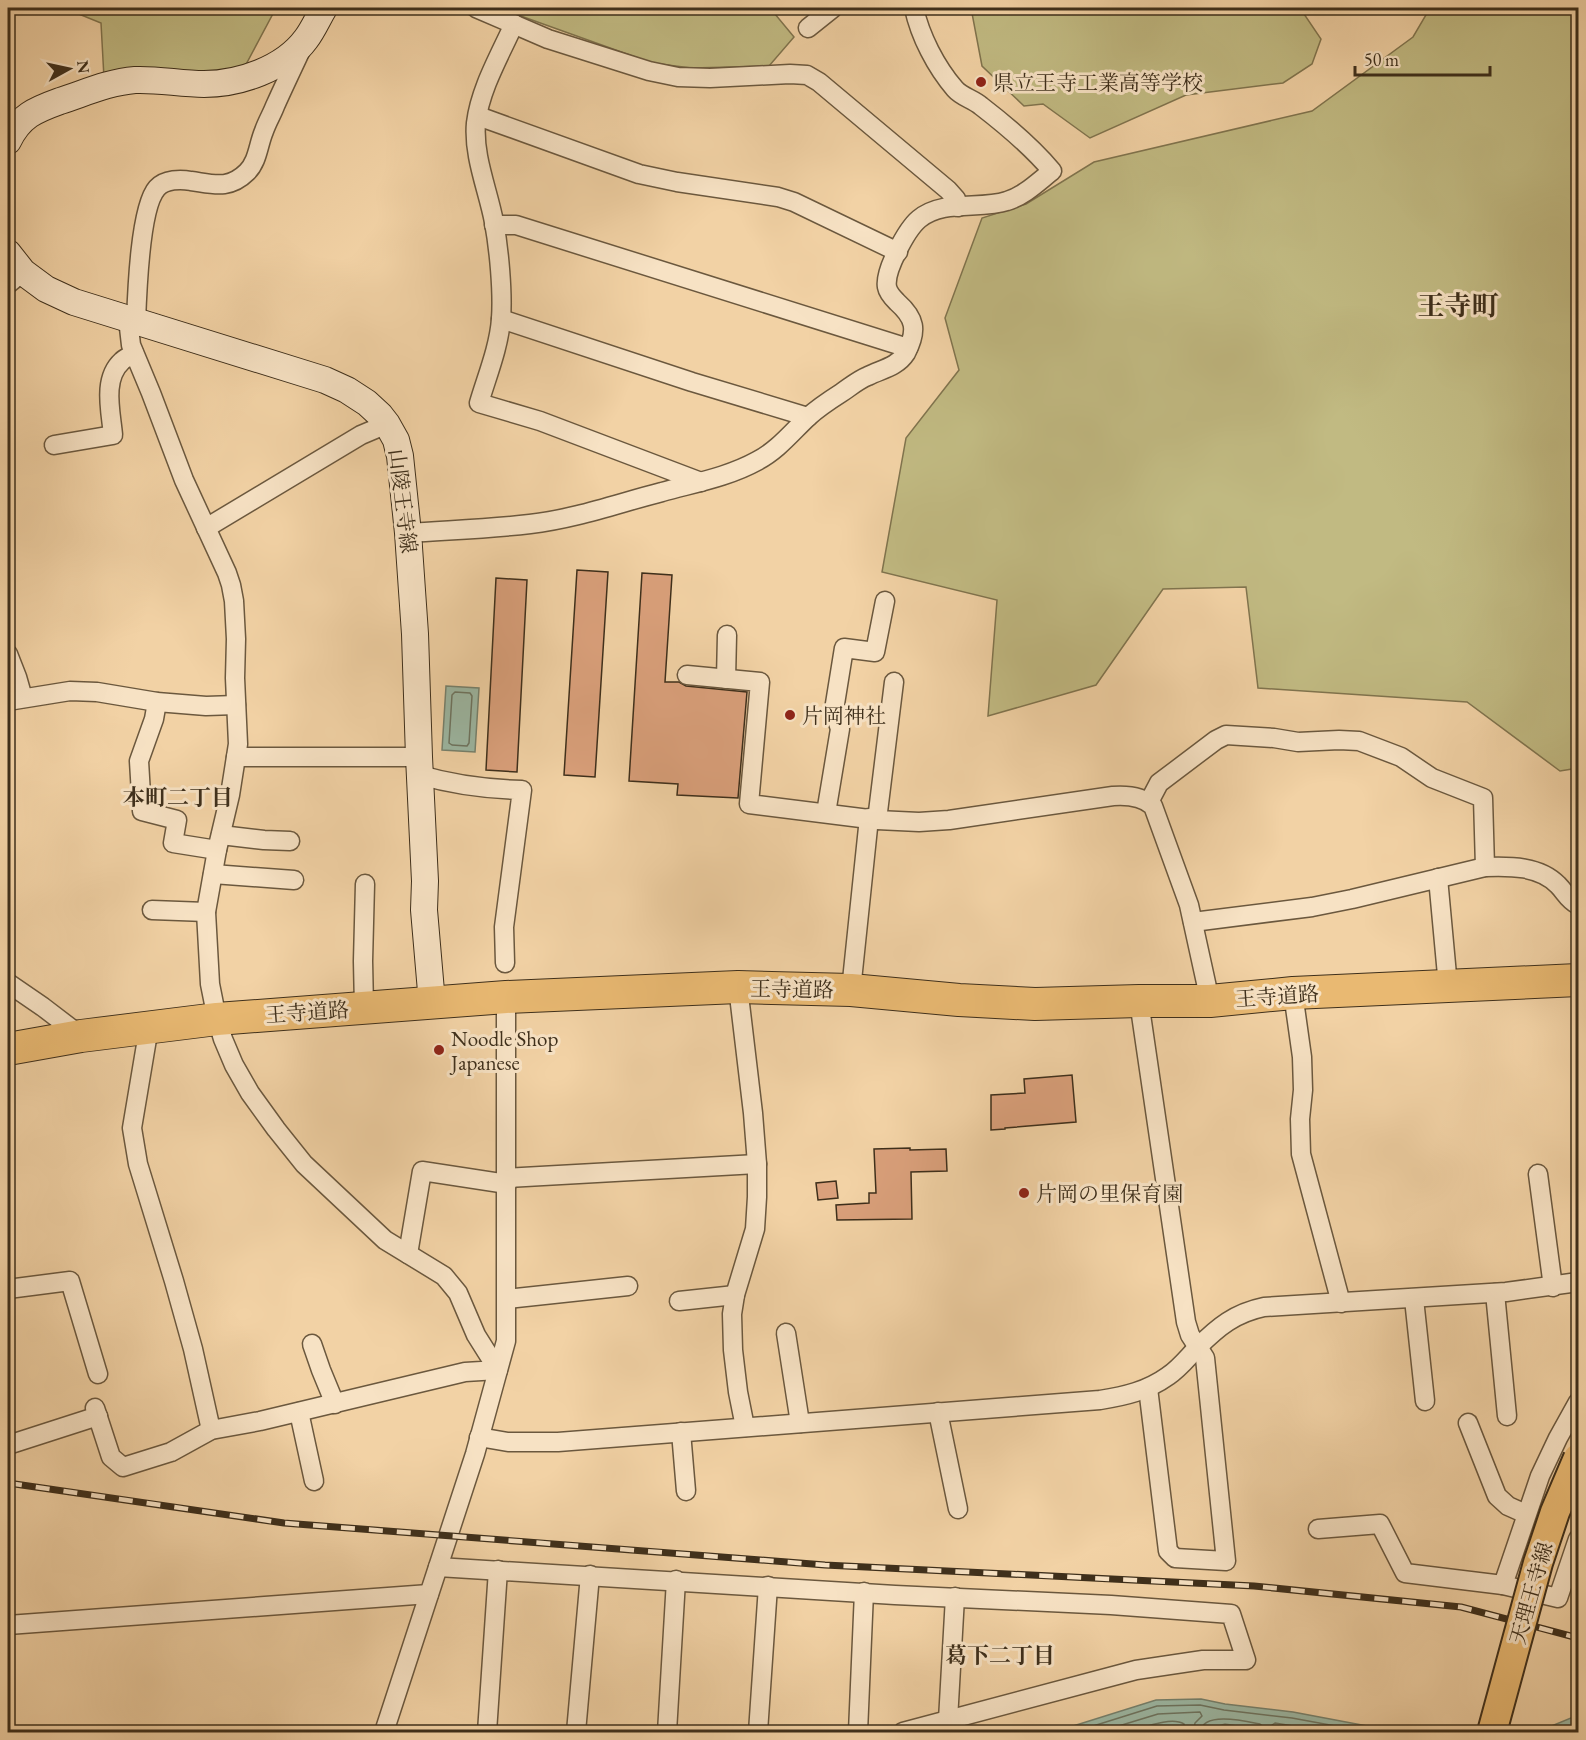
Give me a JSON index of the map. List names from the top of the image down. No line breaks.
{"streets":{"highway":["王寺道路"],"main road":["山陵王寺線","天理王寺線"]},"crossings":[["山陵王寺線","王寺道路"]],"districts":["王寺町","本町二丁目","葛下二丁目"],"places":["県立王寺工業高等学校","片岡神社","Noodle Shop Japanese","片岡の里保育園"],"scale_bar":"50 m","north":"right"}
